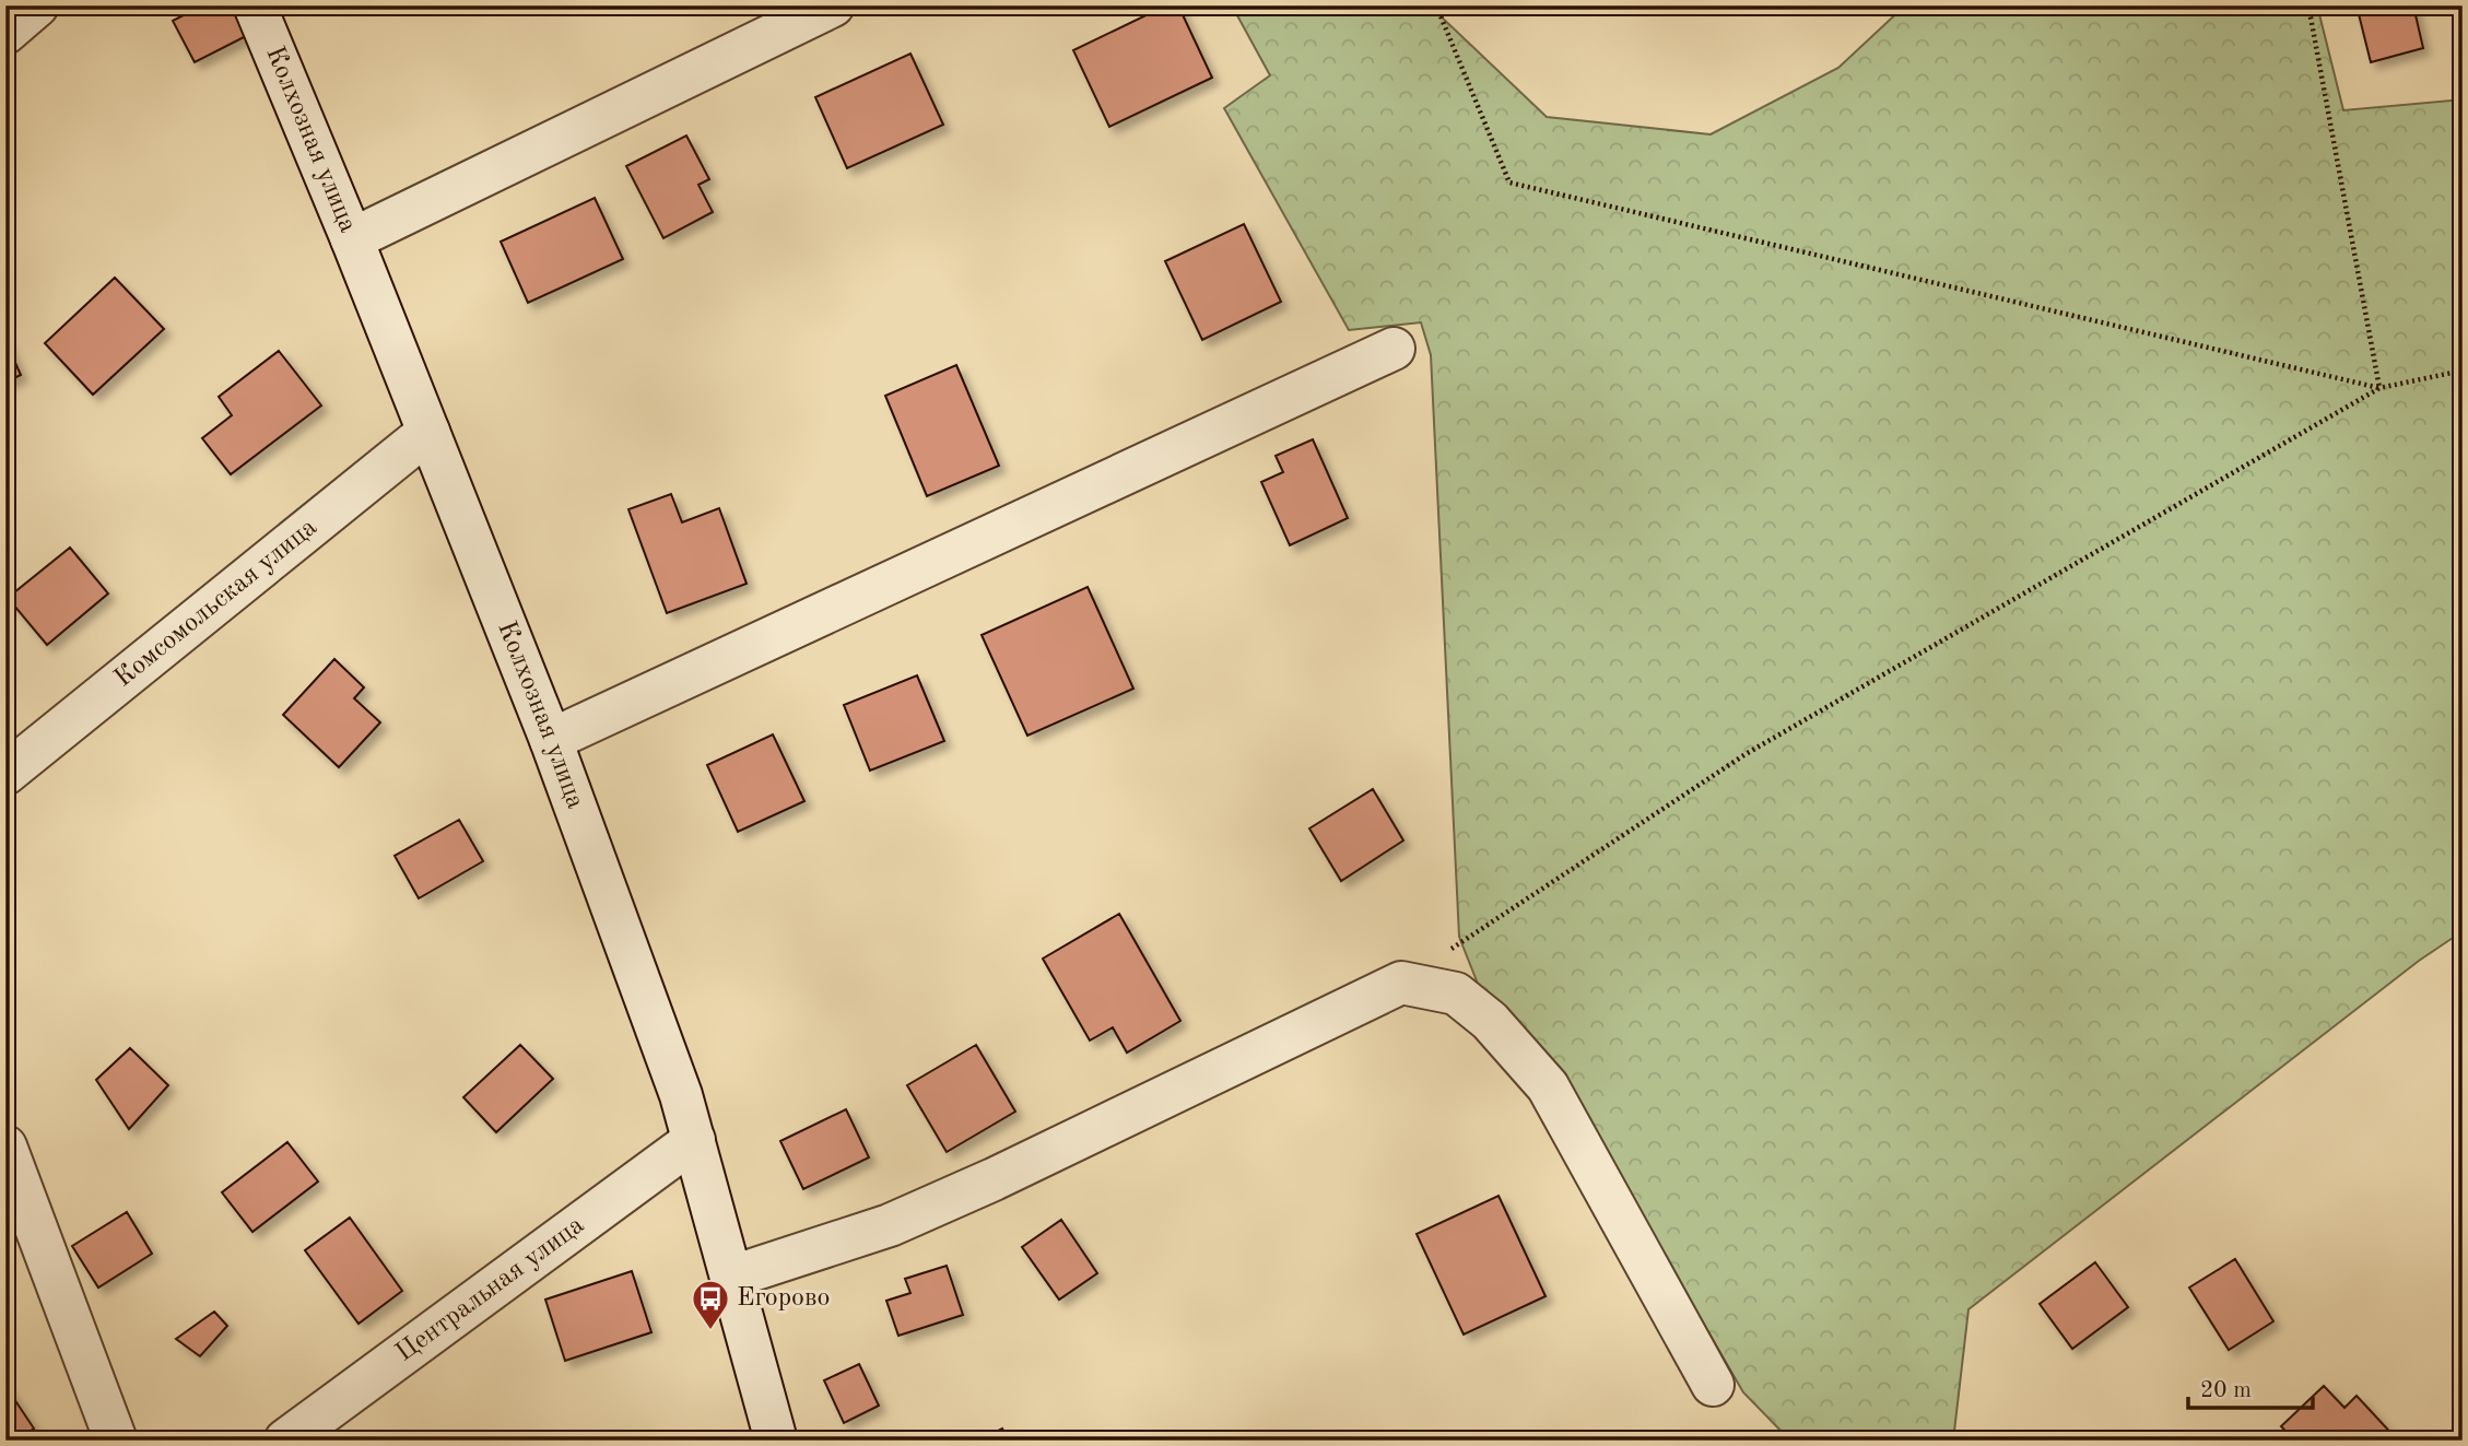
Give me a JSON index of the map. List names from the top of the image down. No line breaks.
{"streets":{"street":["Колхозная улица","Комсомольская улица","Центральная улица"]},"crossings":[["Колхозная улица","Комсомольская улица"],["Колхозная улица","Центральная улица"]],"places":{"bus stop":["Егорово"]},"scale_bar":"20 m"}
